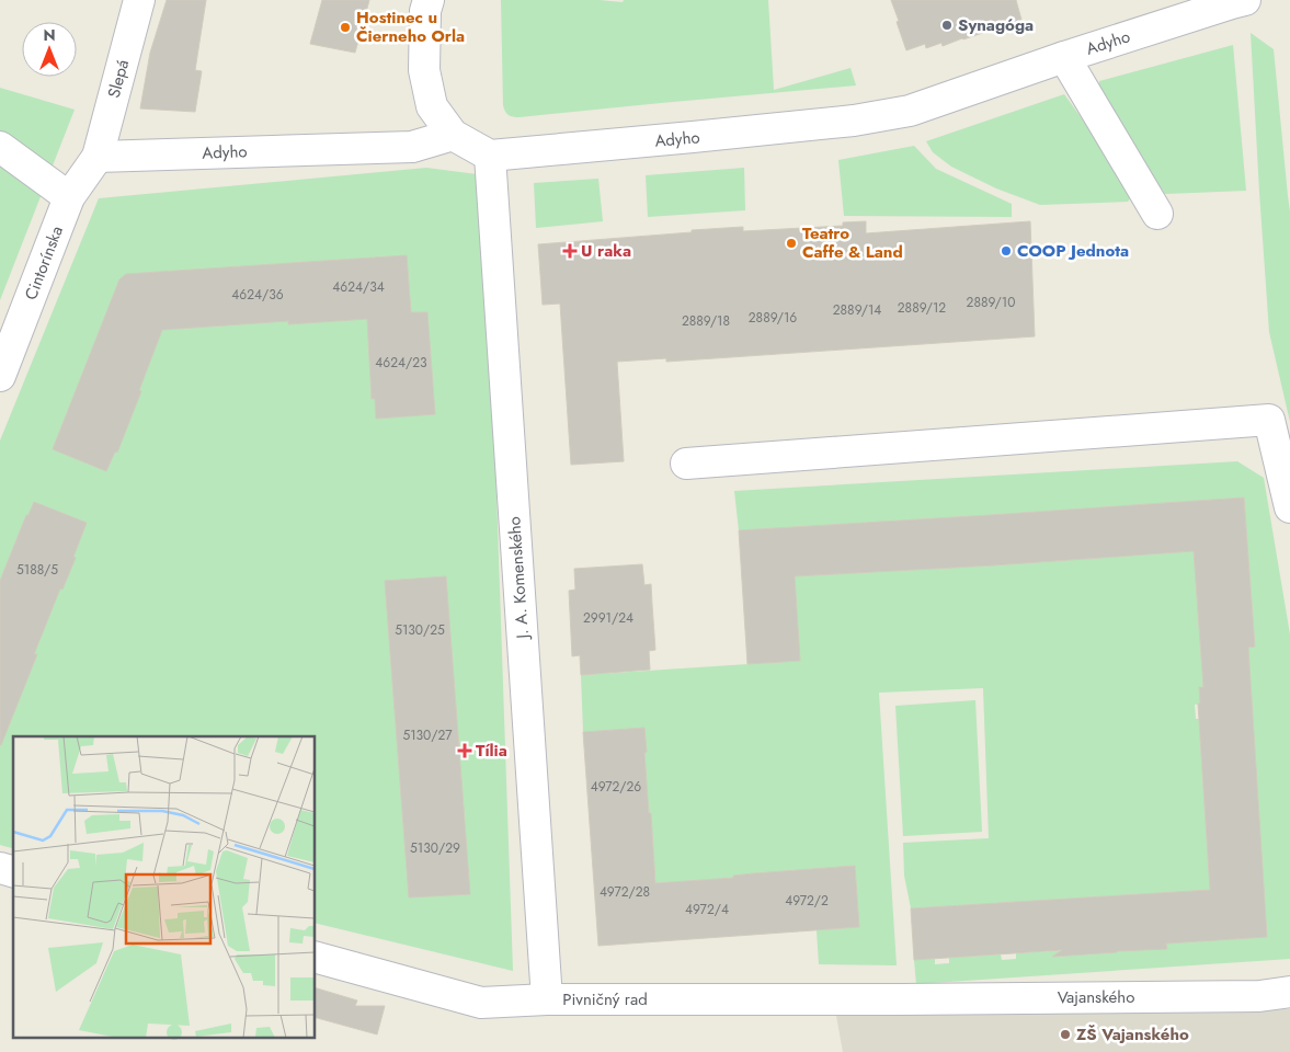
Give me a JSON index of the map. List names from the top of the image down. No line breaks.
{"streets":{"street":["Adyho","Slepá","Cintorínska","J. A. Komenského","Vajanského","Pivničný rad"]},"crossings":[["Adyho","Slepá"],["Adyho","Cintorínska"],["Adyho","J. A. Komenského"],["Slepá","Cintorínska"],["J. A. Komenského","Pivničný rad"],["Vajanského","Pivničný rad"]],"places":{"other":["Synagóga","Hostinec u Čierneho Orla","Teatro Caffe & Land","COOP Jednota","ZŠ Vajanského"],"health":["U raka","Tília"]},"house_numbers":["4624/34","4624/36","2889/10","2889/12","2889/14","2889/16","2889/18","4624/23","5188/5","2991/24","5130/25","5130/27","4972/26","5130/29","4972/28","4972/2","4972/4"],"north":"top"}
